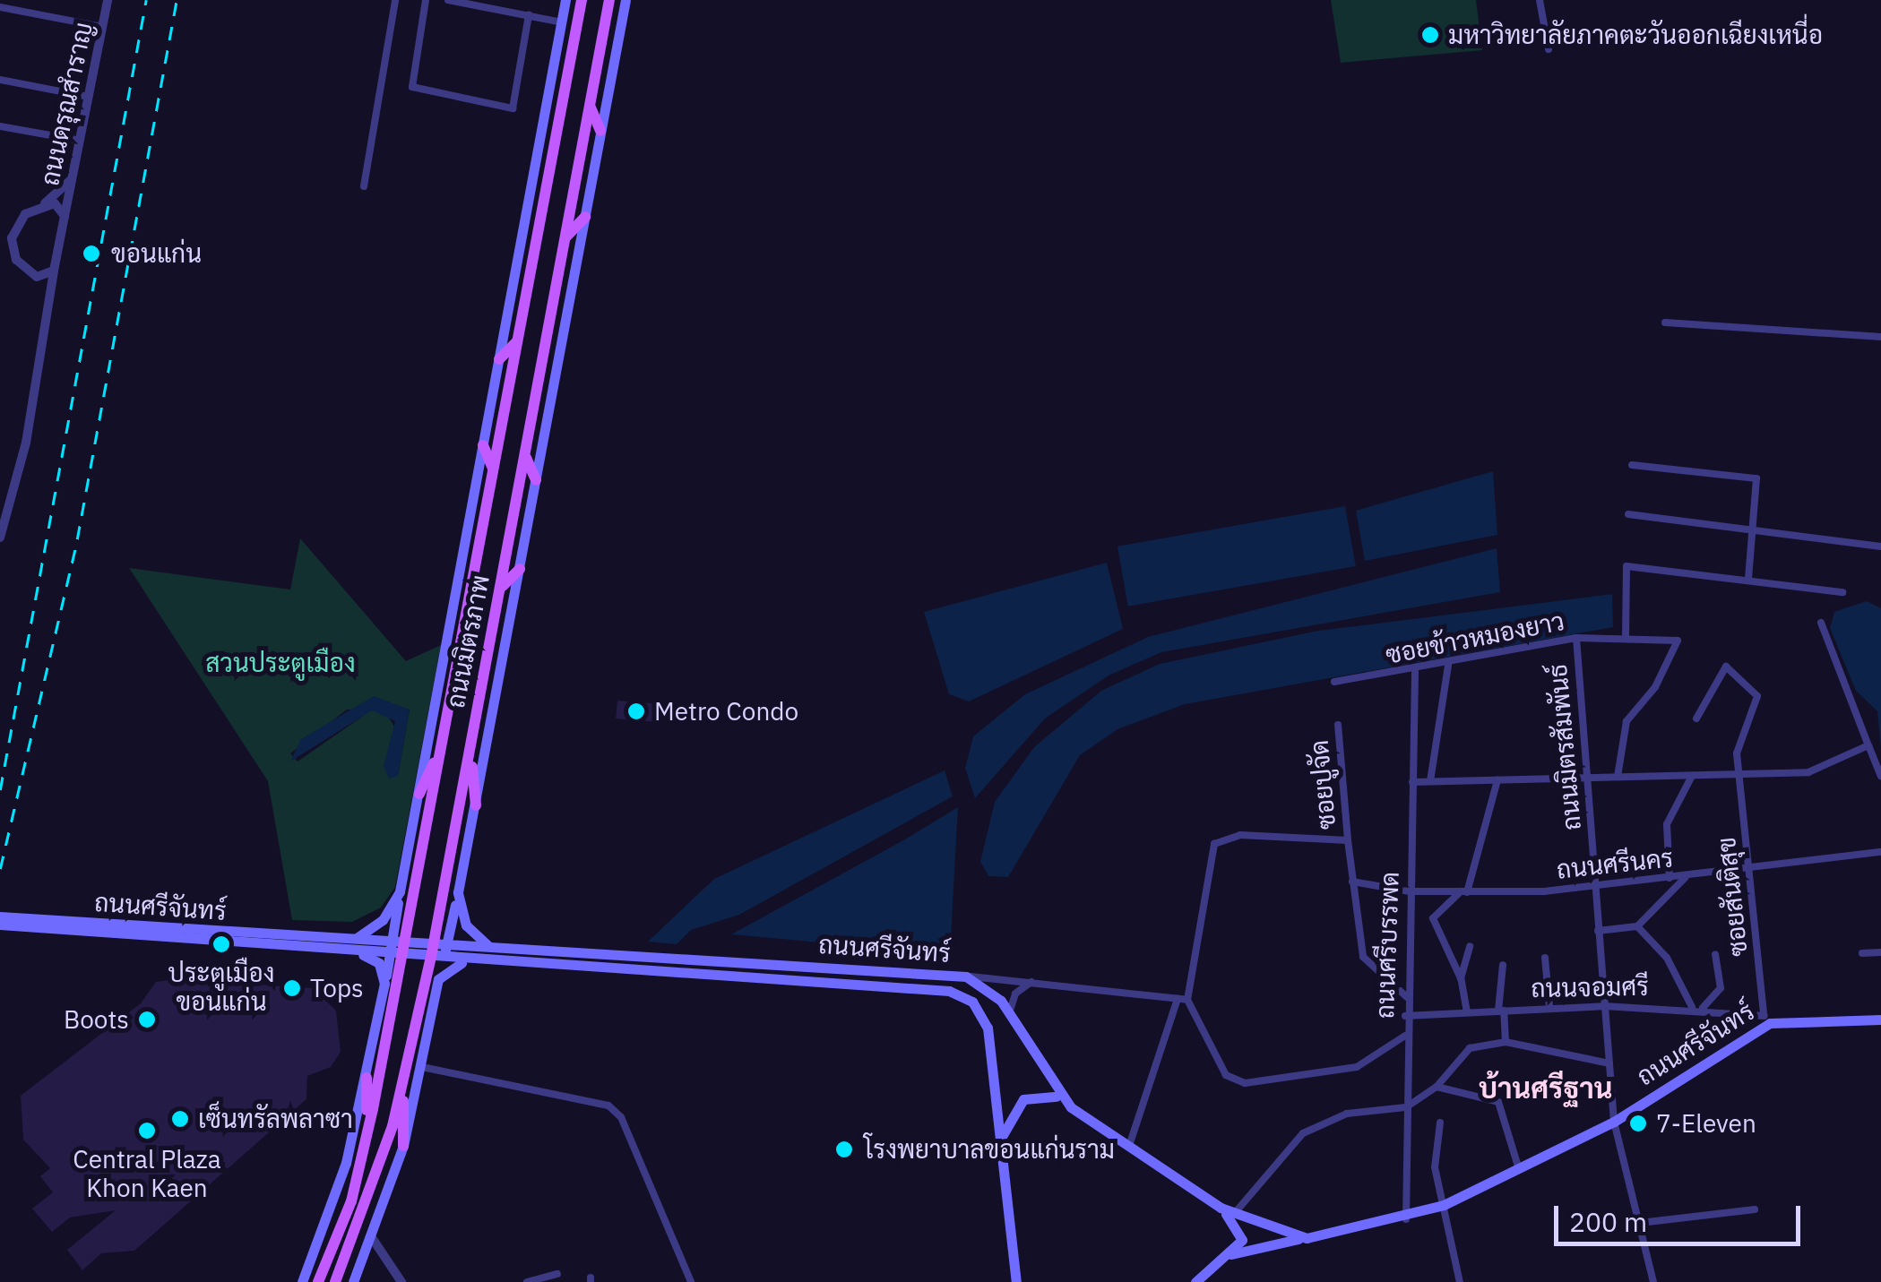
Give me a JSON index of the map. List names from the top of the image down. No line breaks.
{"streets":{"main road":["ถนนมิตรภาพ","ถนนศรีจันทร์"],"street":["ถนนดรุณสำราญ","ซอยข้าวหมองยาว","ถนนมิตรสัมพันธ์","ซอยปูจัด","ถนนศรีนคร","ซอยสันติสุข","ถนนศรีบรรพด","ถนนจอมศรี"]},"crossings":[["ซอยข้าวหมองยาว","ถนนมิตรสัมพันธ์"],["ซอยข้าวหมองยาว","ถนนศรีบรรพด"],["ถนนมิตรภาพ","ถนนศรีจันทร์"],["ถนนมิตรสัมพันธ์","ถนนศรีนคร"],["ถนนมิตรสัมพันธ์","ถนนศรีจันทร์"],["ถนนมิตรสัมพันธ์","ถนนจอมศรี"],["ซอยปูจัด","ถนนศรีนคร"],["ซอยปูจัด","ถนนศรีบรรพด"],["ถนนศรีนคร","ซอยสันติสุข"],["ถนนศรีนคร","ถนนศรีบรรพด"],["ซอยสันติสุข","ถนนศรีจันทร์"],["ซอยสันติสุข","ถนนจอมศรี"],["ถนนศรีจันทร์","ถนนศรีบรรพด"],["ถนนศรีจันทร์","ถนนจอมศรี"],["ถนนศรีบรรพด","ถนนจอมศรี"]],"districts":["บ้านศรีฐาน"],"parks":["สวนประตูเมือง"],"places":["มหาวิทยาลัยภาคตะวันออกเฉียงเหนี่อ","ขอนแก่น","Metro Condo","ประตูเมือง ขอนแก่น","Tops","Boots","เซ็นทรัลพลาซา","7-Eleven","Central Plaza Khon Kaen","โรงพยาบาลขอนแก่นราม"],"scale_bar":"200 m"}
